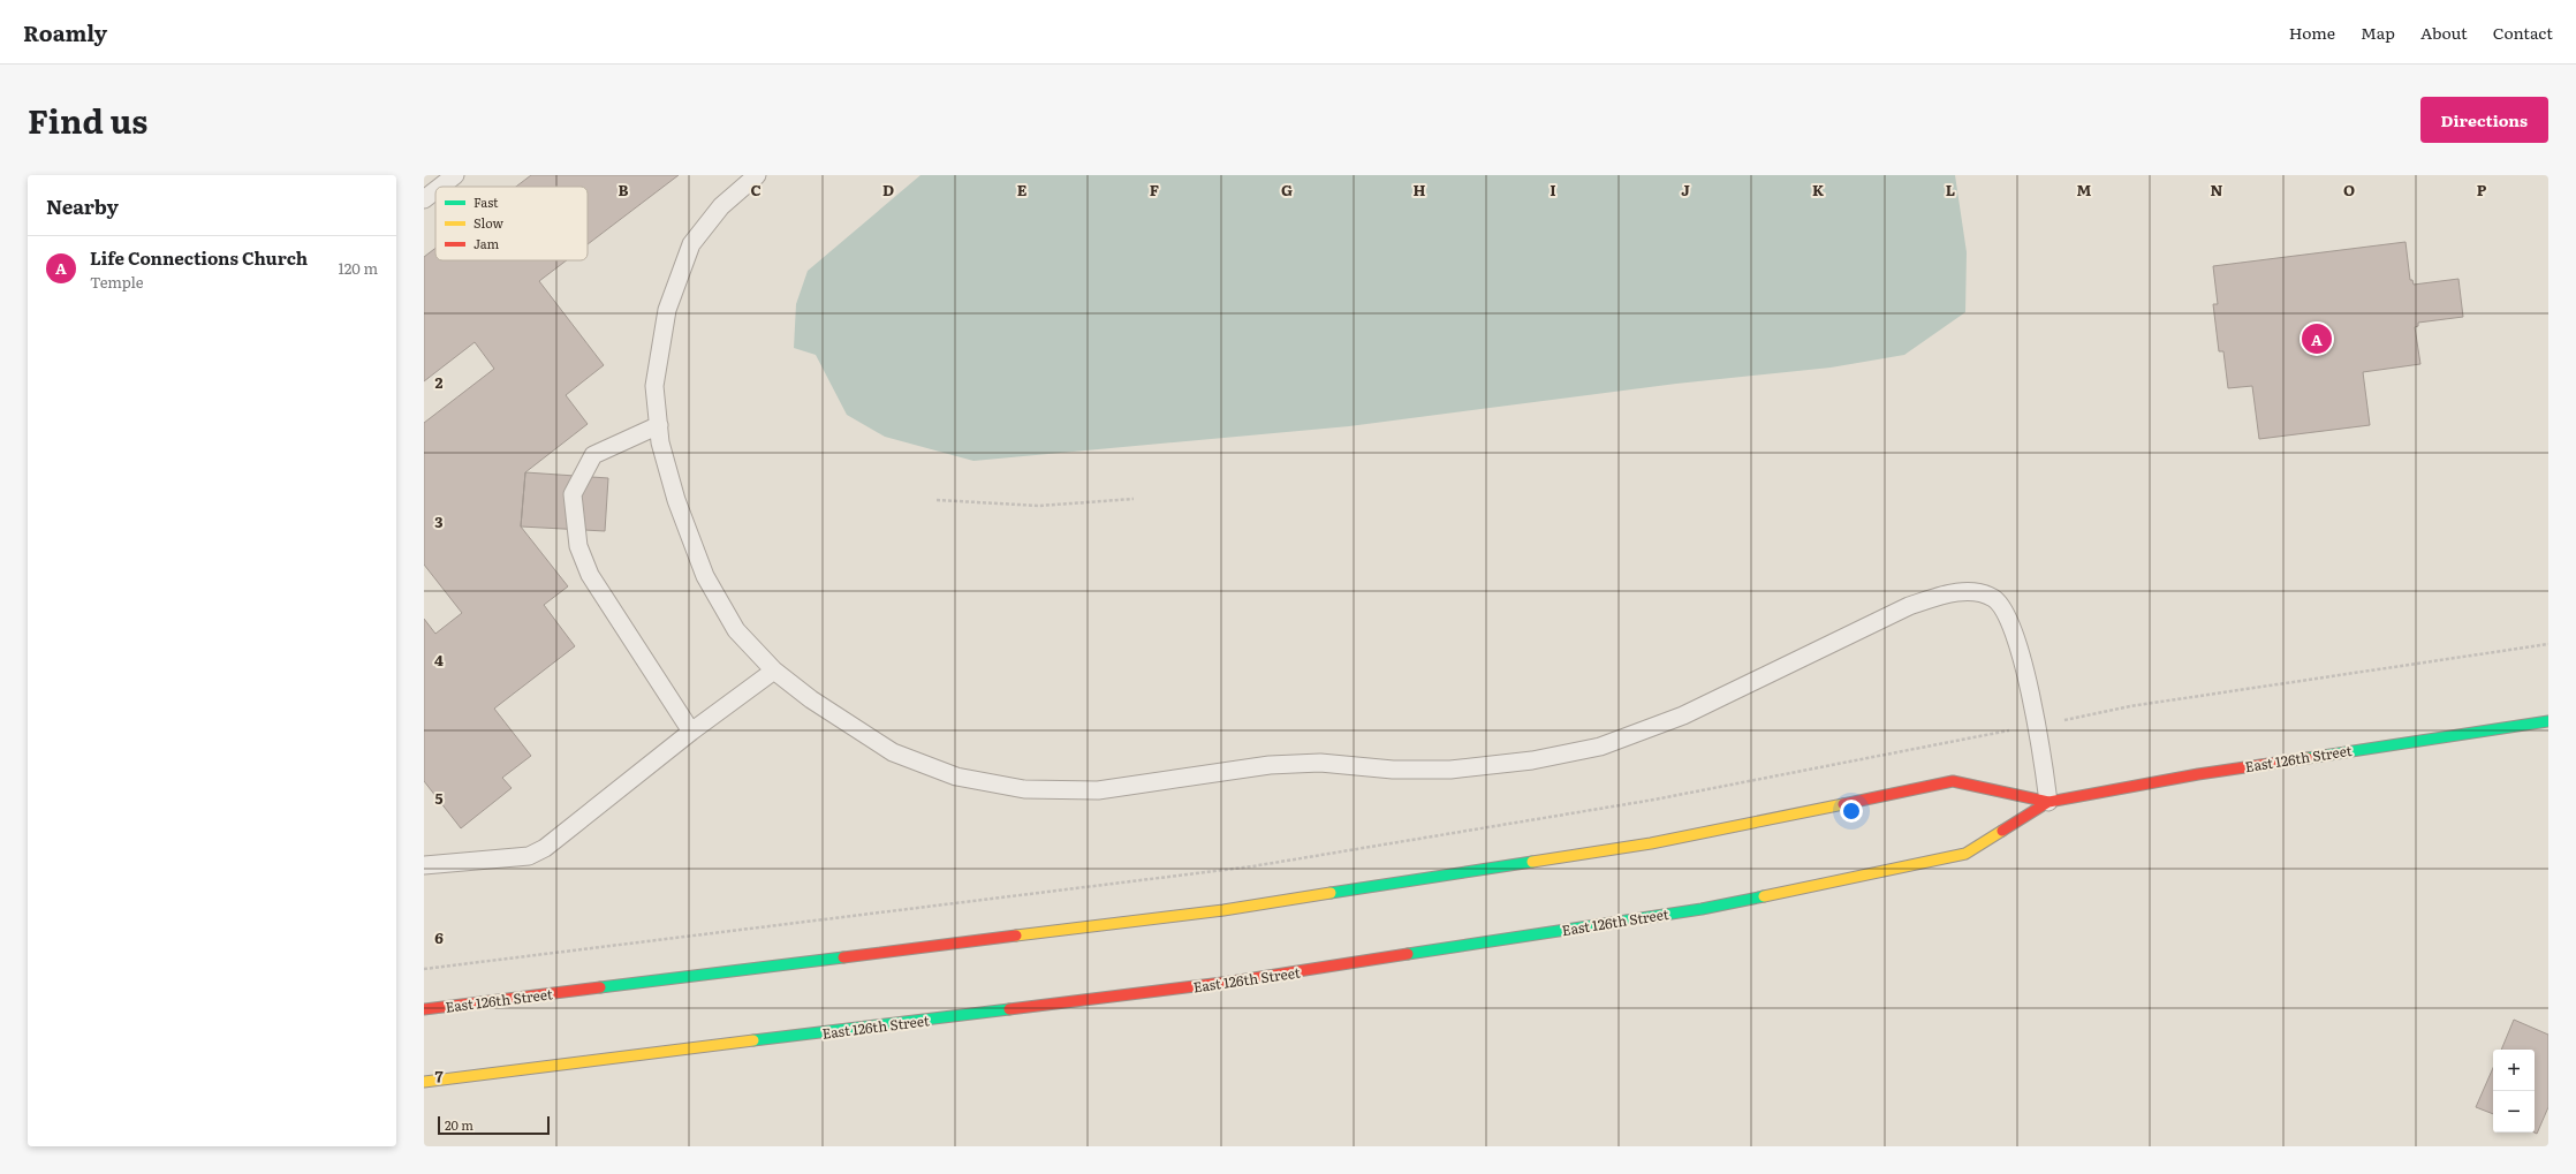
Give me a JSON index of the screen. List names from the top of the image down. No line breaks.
{"streets":{"main road":["East 126th Street"]},"legend":["Fast","Slow","Jam"],"scale_bar":"20 m","page":{"header":"Roamly","nav":["Home","Map","About","Contact"],"title":"Find us","buttons":"Directions","heading":"Nearby","list":[{"mark":"A","name":"Life Connections Church","note":"Temple","value":"120 m"}],"pins":"A","map_buttons":["+","−"],"scale":"20 m"},"grid":{"columns":["B","C","D","E","F","G","H","I","J","K","L","M","N","O","P"],"rows":["2","3","4","5","6","7"]}}
